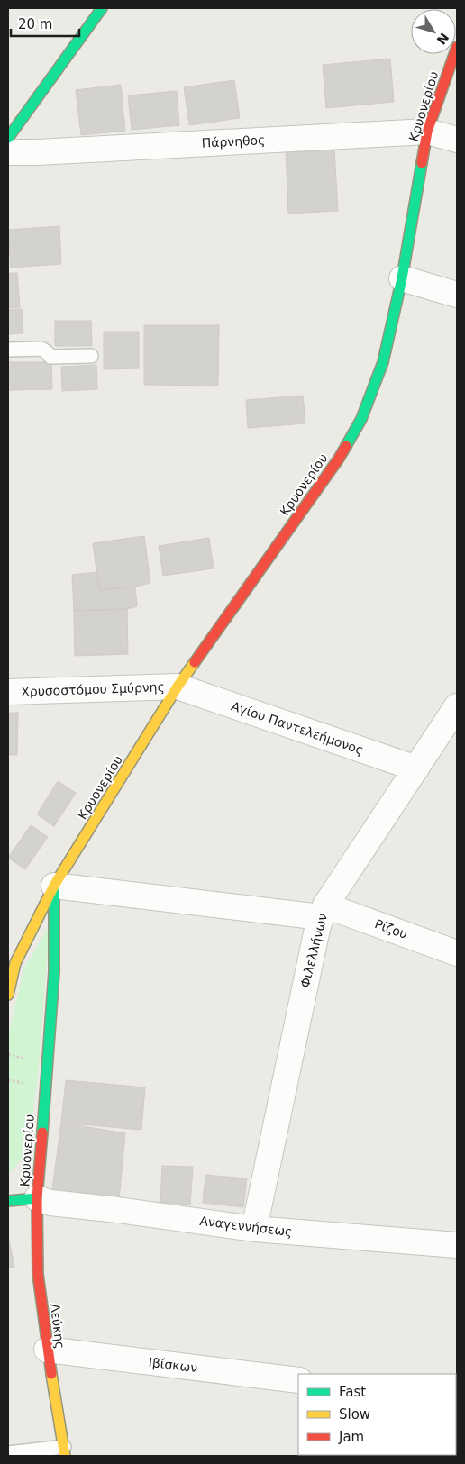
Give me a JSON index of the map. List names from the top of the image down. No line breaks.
{"streets":{"main road":["Κρυονερίου","Λεύκης"],"street":["Πάρνηθος","Χρυσοστόμου Σμύρνης","Αγίου Παντελεήμονος","Ρίζου","Φιλελλήνων","Αναγεννήσεως","Ιβίσκων"]},"crossings":[["Κρυονερίου","Πάρνηθος"],["Κρυονερίου","Χρυσοστόμου Σμύρνης"],["Κρυονερίου","Αγίου Παντελεήμονος"],["Κρυονερίου","Ρίζου"],["Κρυονερίου","Αναγεννήσεως"],["Κρυονερίου","Λεύκης"],["Χρυσοστόμου Σμύρνης","Αγίου Παντελεήμονος"],["Αγίου Παντελεήμονος","Φιλελλήνων"],["Ρίζου","Φιλελλήνων"],["Φιλελλήνων","Αναγεννήσεως"],["Αναγεννήσεως","Λεύκης"],["Λεύκης","Ιβίσκων"]],"legend":["Fast","Slow","Jam"],"scale_bar":"20 m","north":"bottom right"}
